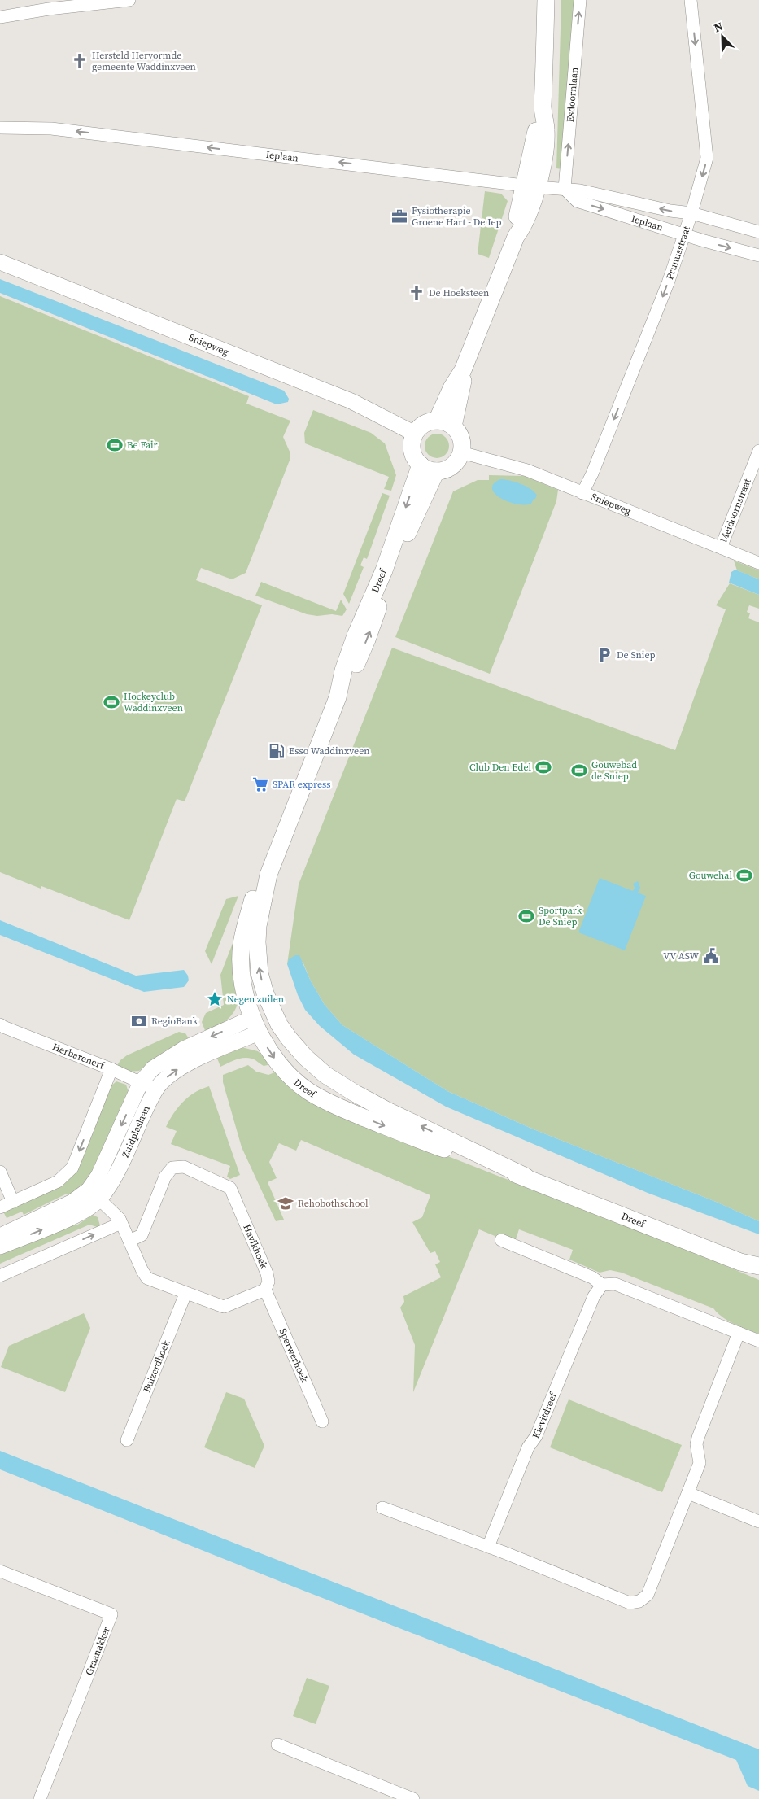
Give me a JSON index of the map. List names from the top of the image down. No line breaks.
{"streets":{"main road":["Dreef","Zuidplaslaan"],"street":["Esdoornlaan","Ieplaan","Prunusstraat","Sniepweg","Meidoornstraat","Herbarenerf","Havikhoek","Sperwerhoek","Buizerdhoek","Kievitdreef","Graanakker"]},"crossings":[["Esdoornlaan","Ieplaan"],["Ieplaan","Prunusstraat"],["Prunusstraat","Sniepweg"],["Sniepweg","Meidoornstraat"],["Sniepweg","Dreef"],["Dreef","Zuidplaslaan"],["Herbarenerf","Zuidplaslaan"],["Havikhoek","Sperwerhoek"]],"one_way":["Esdoornlaan","Prunusstraat"],"places":{"church":["Hersteld Hervormde gemeente Waddinxveen","De Hoeksteen"],"office":["Fysiotherapie Groene Hart - De Iep"],"sports":["Be Fair","Hockeyclub Waddinxveen","Club Den Edel","Gouwebad de Sniep","Gouwehal","Sportpark De Sniep"],"parking":["De Sniep"],"fuel station":["Esso Waddinxveen"],"supermarket":["SPAR express"],"public building":["VV ASW"],"place":["Negen zuilen"],"bank":["RegioBank"],"school or university":["Rehobothschool"]},"north":"top left"}
